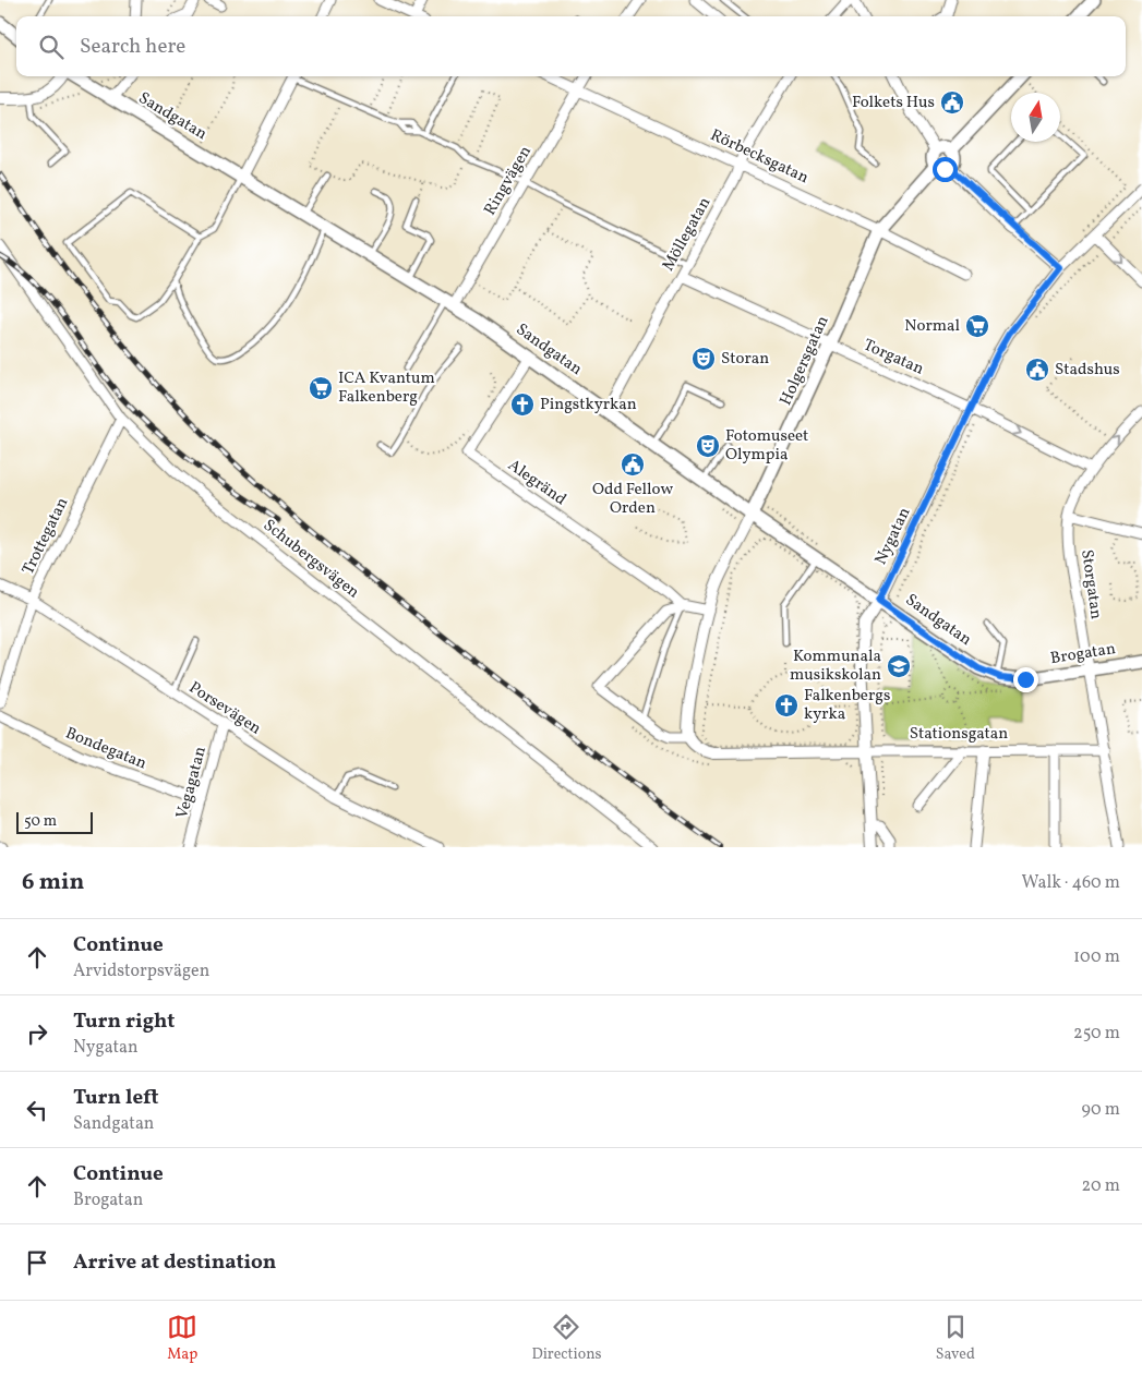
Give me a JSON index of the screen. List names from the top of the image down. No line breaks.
{"streets":{"main road":["Sandgatan","Holgersgatan","Brogatan"],"street":["Rörbecksgatan","Ringvägen","Möllegatan","Torgatan","Alegränd","Trottegatan","Nygatan","Schubergsvägen","Storgatan","Porsevägen","Stationsgatan","Bondegatan","Vegagatan"]},"crossings":[["Sandgatan","Ringvägen"],["Sandgatan","Möllegatan"],["Sandgatan","Holgersgatan"],["Sandgatan","Alegränd"],["Sandgatan","Nygatan"],["Sandgatan","Brogatan"],["Rörbecksgatan","Ringvägen"],["Rörbecksgatan","Möllegatan"],["Rörbecksgatan","Holgersgatan"],["Möllegatan","Torgatan"],["Torgatan","Holgersgatan"],["Torgatan","Nygatan"],["Torgatan","Storgatan"],["Holgersgatan","Stationsgatan"],["Trottegatan","Schubergsvägen"],["Trottegatan","Porsevägen"],["Nygatan","Stationsgatan"],["Storgatan","Brogatan"],["Storgatan","Stationsgatan"],["Porsevägen","Vegagatan"],["Bondegatan","Vegagatan"]],"places":{"public building":["Folkets Hus","Stadshus","Odd Fellow Orden"],"supermarket":["Normal","ICA Kvantum Falkenberg"],"theatre":["Storan","Fotomuseet Olympia"],"church":["Pingstkyrkan","Falkenbergs kyrka"],"school or university":["Kommunala musikskolan"]},"scale_bar":"50 m","north":"top","page":{"search":"Search here","scale":"50 m","heading":["6 min","Walk · 460 m"],"list":[["Continue","Arvidstorpsvägen","100 m"],["Turn right","Nygatan","250 m"],["Turn left","Sandgatan","90 m"],["Continue","Brogatan","20 m"],"Arrive at destination"],"nav":["Map","Directions","Saved"]}}
